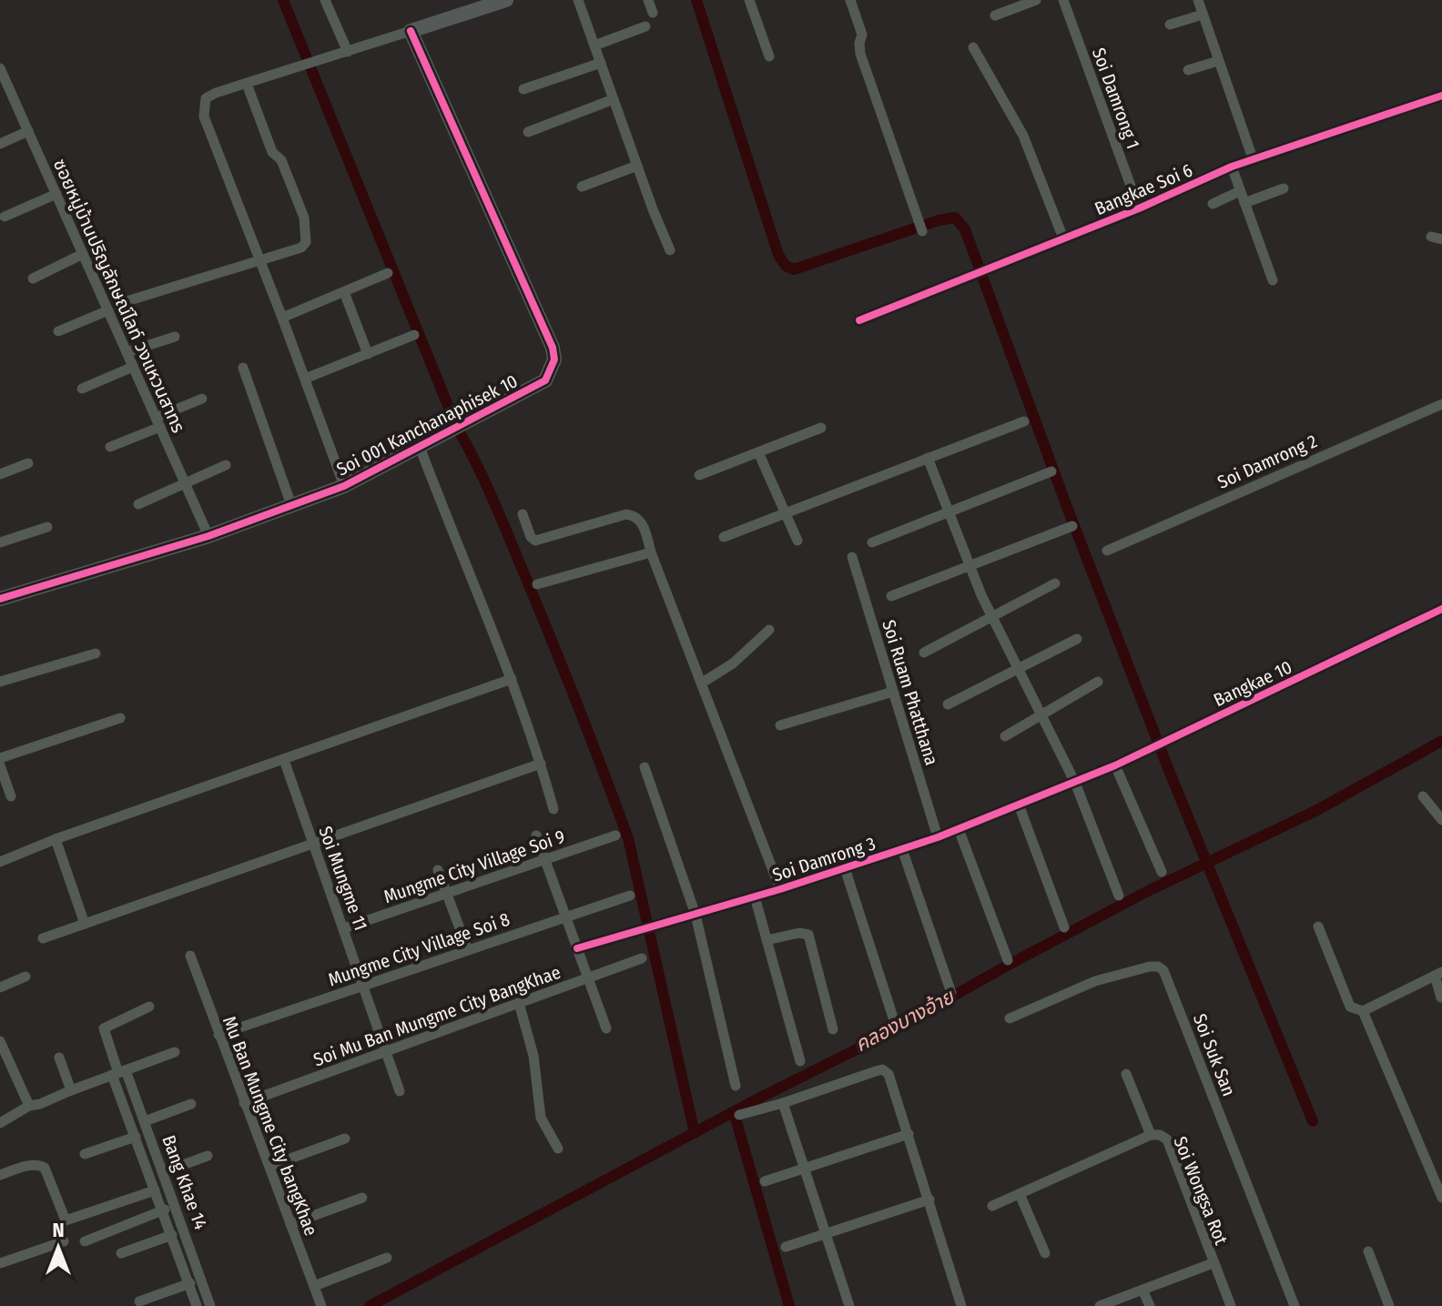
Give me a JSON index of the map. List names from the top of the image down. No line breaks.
{"streets":{"street":["Soi Damrong 1","Bangkae Soi 6","ซอยหมู่บ้านปริญลักษณ์ไลท์ วงแหวนสาทร","Soi 001 Kanchanaphisek 10","Soi Damrong 2","Bangkae 10","Soi Ruam Phatthana","Soi Damrong 3","Mungme City Village Soi 9","Soi Mungme 11","Mungme City Village Soi 8","Soi Mu Ban Mungme City BangKhae","Soi Suk San","Mu Ban Mungme City bangKhae","Bang Khae 14","Soi Wongsa Rot"]},"crossings":[["Soi Damrong 1","Bangkae Soi 6"],["ซอยหมู่บ้านปริญลักษณ์ไลท์ วงแหวนสาทร","Soi 001 Kanchanaphisek 10"],["Bangkae 10","Soi Damrong 3"],["Soi Ruam Phatthana","Soi Damrong 3"],["Mungme City Village Soi 9","Soi Mungme 11"],["Soi Mungme 11","Mungme City Village Soi 8"],["Soi Mungme 11","Soi Mu Ban Mungme City BangKhae"],["Mungme City Village Soi 8","Mu Ban Mungme City bangKhae"],["Soi Mu Ban Mungme City BangKhae","Mu Ban Mungme City bangKhae"]],"water":["คลองบางอ้าย"],"north":"top"}
